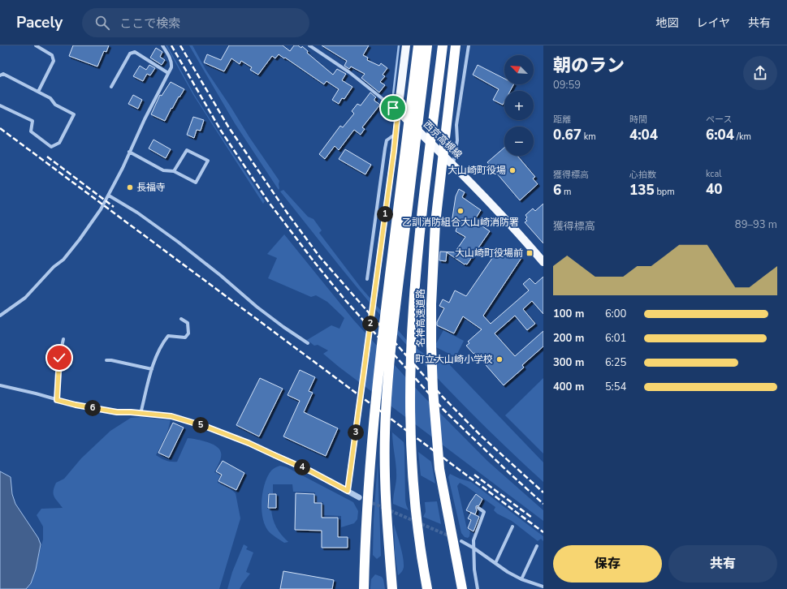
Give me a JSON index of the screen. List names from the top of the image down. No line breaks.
{"streets":{"highway":["名神高速道路"],"main road":["西京高槻線"]},"places":{"other":["大山崎町役場","長福寺","乙訓消防組合大山崎消防署","町立大山崎小学校"],"transit":["大山崎町役場前"]},"north":"top left","page":{"header":"Pacely","search":"ここで検索","nav":["地図","レイヤ","共有"],"heading":["朝のラン","09:59"],"map_buttons":["+","−"],"stats":[["距離","0.67 km"],["時間","4:04"],["ペース","6:04 /km"],["獲得標高","6 m"],["心拍数","135 bpm"],["kcal","40"]],"pins":["1","2","6","5","3","4"],"chart":["獲得標高","89–93 m"],"list":[{"name":"100 m","note":"6:00"},{"name":"200 m","note":"6:01"},{"name":"300 m","note":"6:25"},{"name":"400 m","note":"5:54"}],"buttons":["保存","共有"]}}
